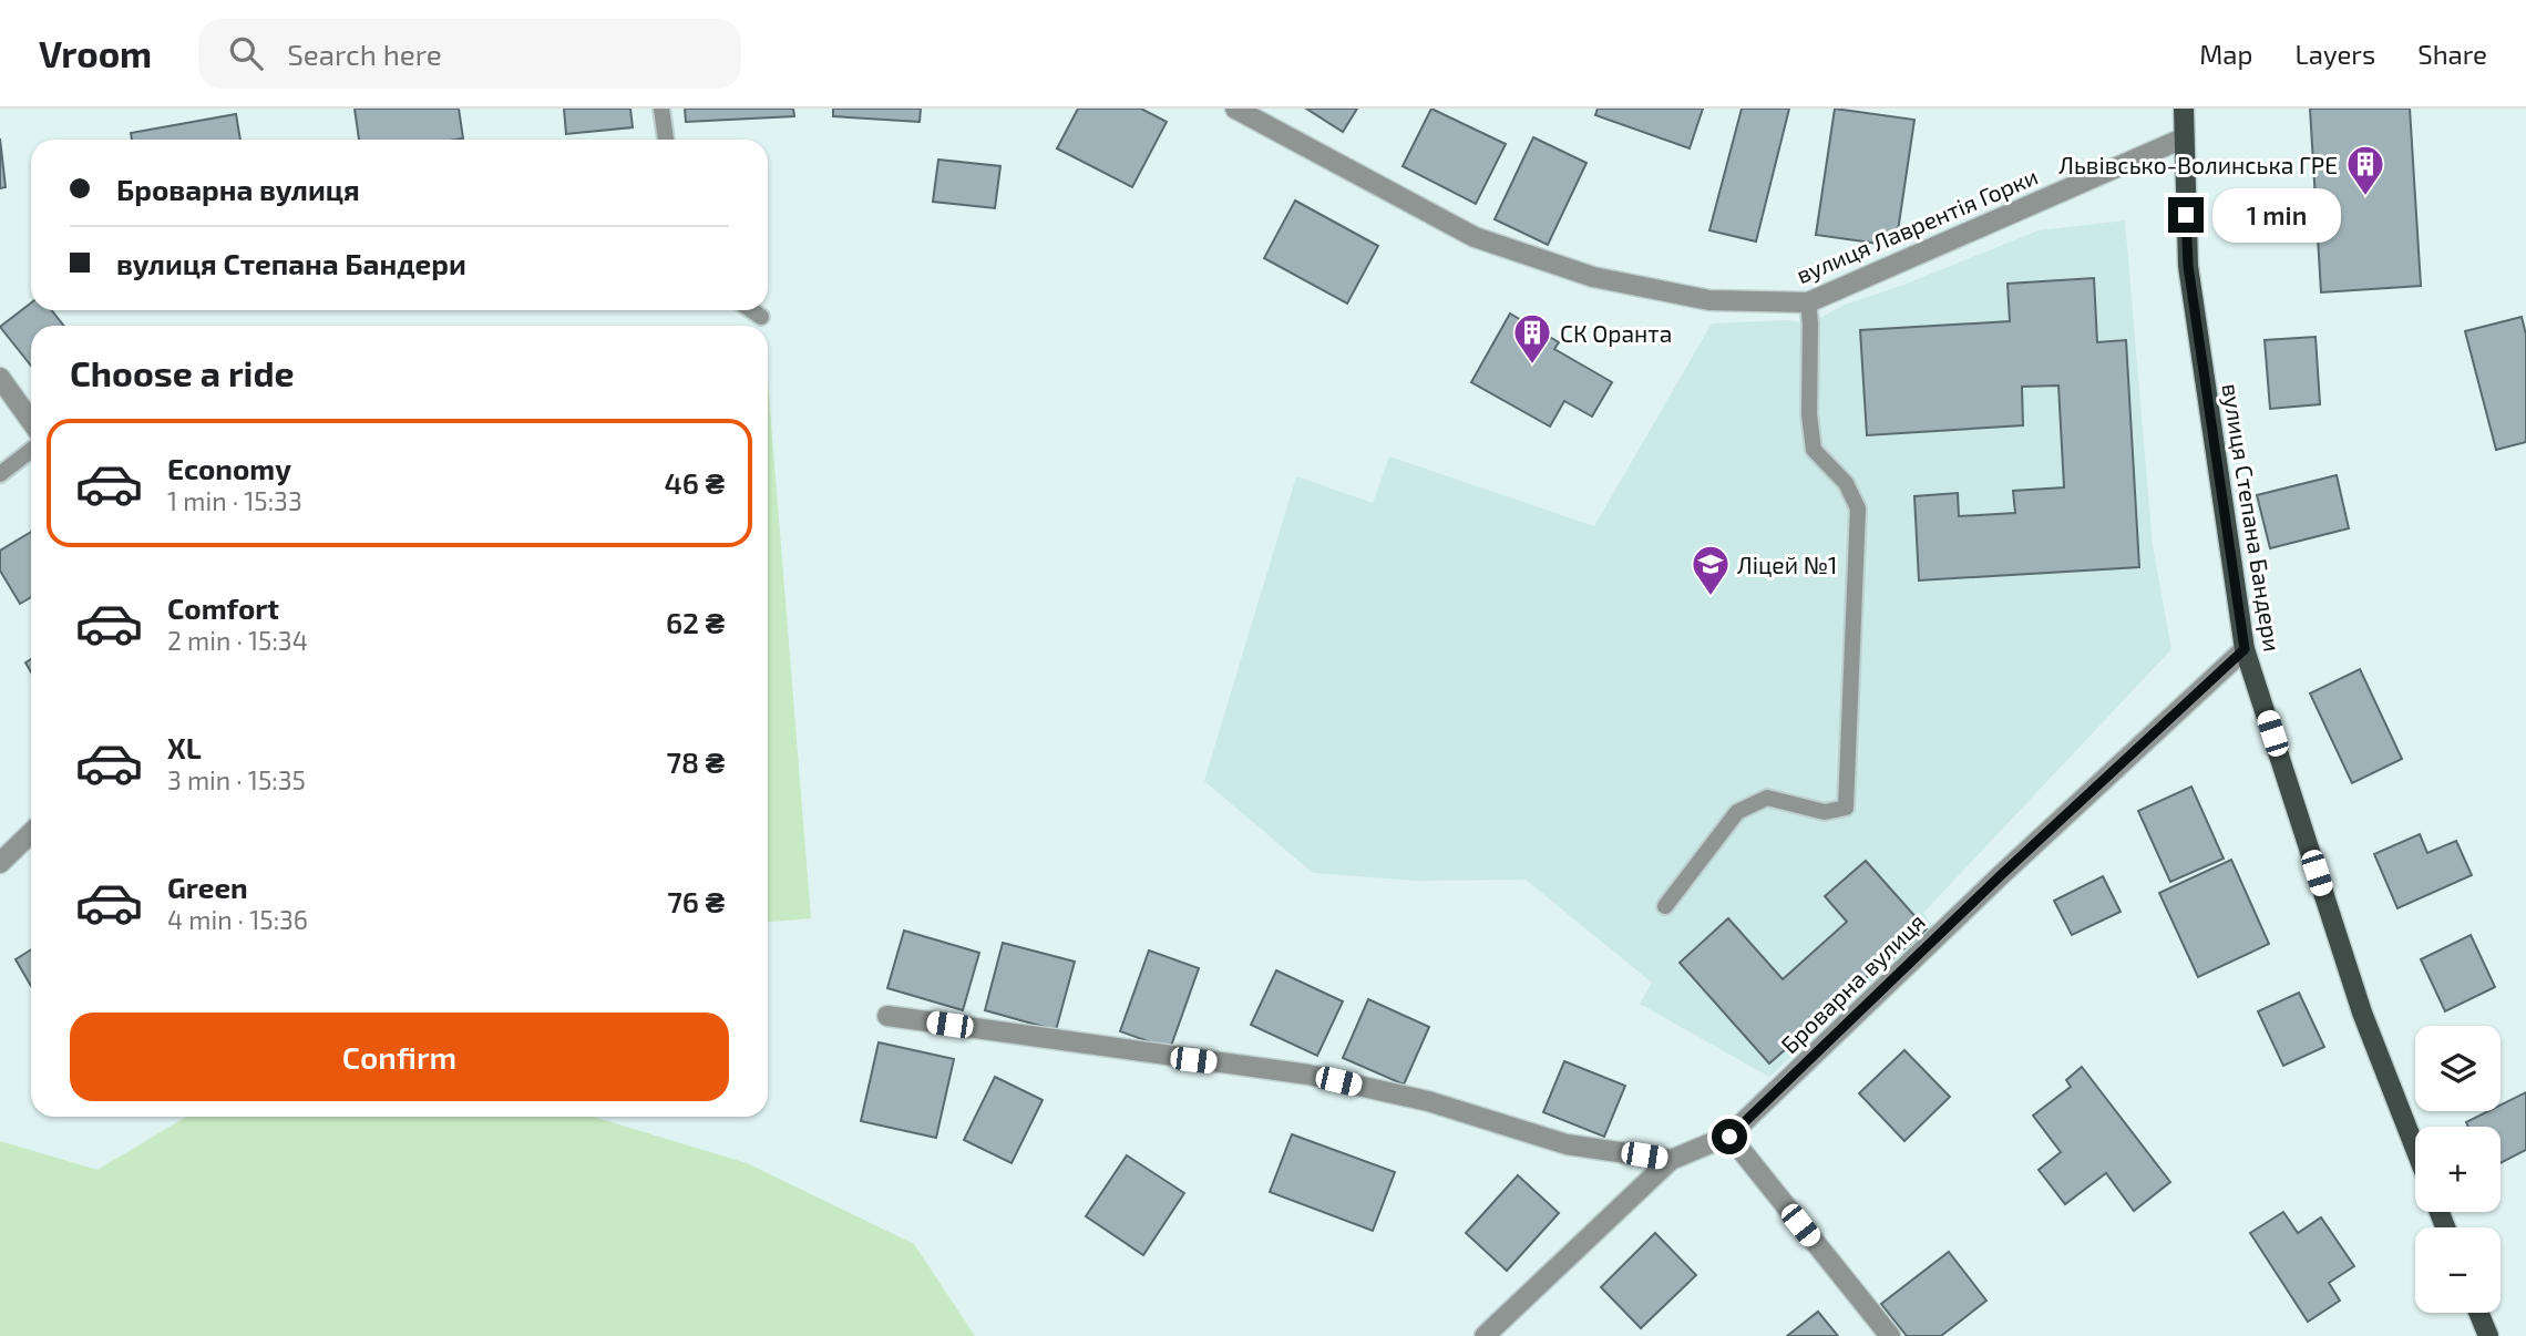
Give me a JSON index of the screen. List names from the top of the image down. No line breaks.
{"streets":{"main road":["вулиця Степана Бандери"],"street":["вулиця Лаврентія Горки","Броварна вулиця"]},"crossings":[["вулиця Лаврентія Горки","вулиця Степана Бандери"],["вулиця Степана Бандери","Броварна вулиця"]],"places":{"building":["Львівсько-Волинська ГРЕ","СК Оранта"],"school or university":["Ліцей №1"]},"page":{"header":"Vroom","search":"Search here","nav":["Map","Layers","Share"],"banner":["Броварна вулиця","вулиця Степана Бандери"],"bubble":"1 min","heading":"Choose a ride","list":[{"name":"Economy","note":"1 min · 15:33","value":"46 ₴"},{"name":"Comfort","note":"2 min · 15:34","value":"62 ₴"},{"name":"XL","note":"3 min · 15:35","value":"78 ₴"},{"name":"Green","note":"4 min · 15:36","value":"76 ₴"}],"buttons":"Confirm","map_buttons":["+","−"]}}
